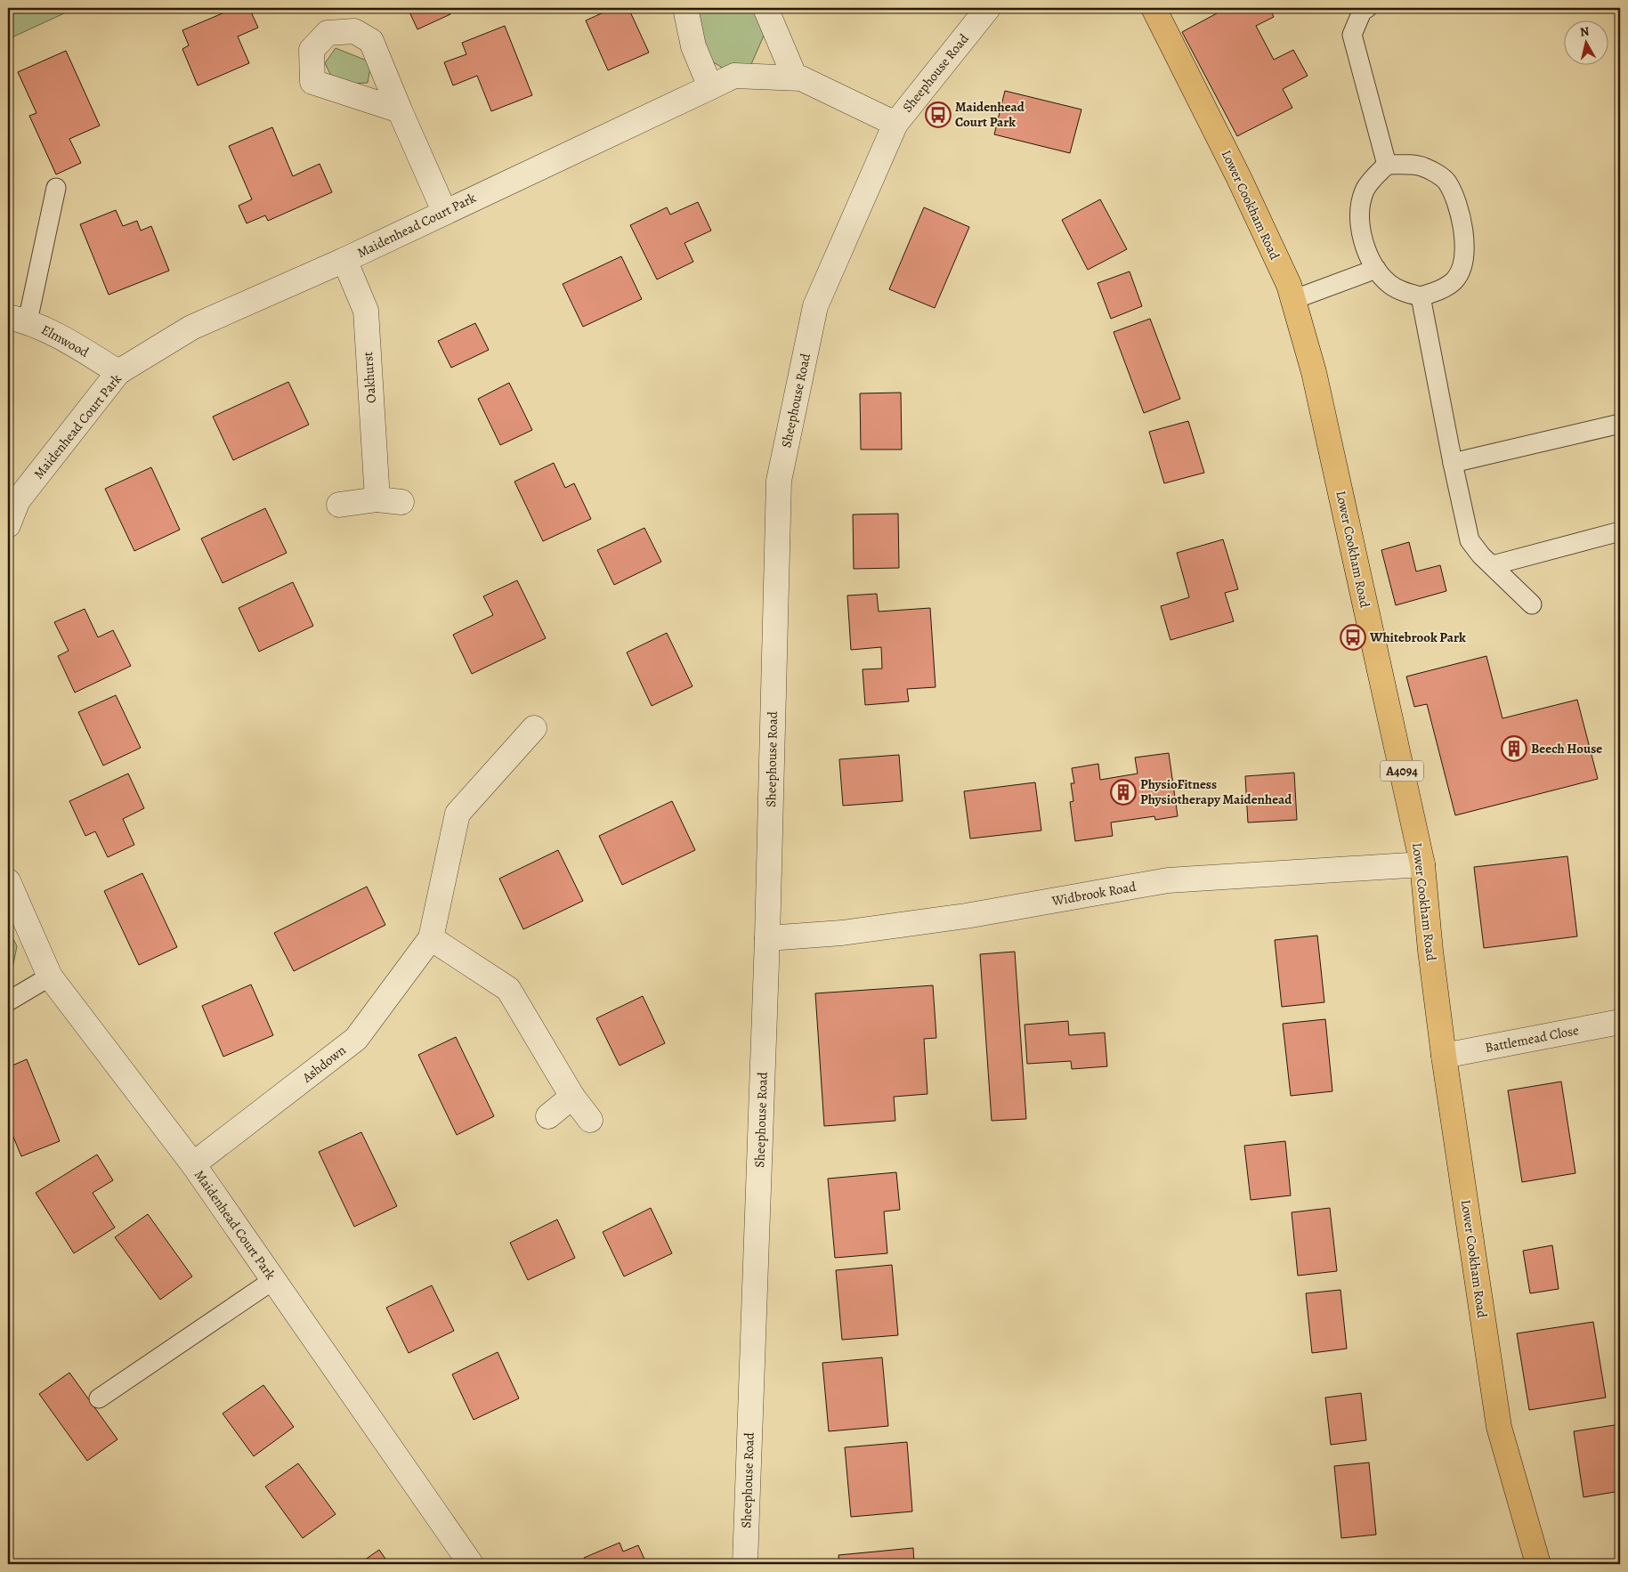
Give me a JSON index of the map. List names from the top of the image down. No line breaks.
{"streets":{"main road":["Lower Cookham Road","A4094"],"street":["Sheephouse Road","Maidenhead Court Park","Elmwood","Oakhurst","Widbrook Road","Battlemead Close","Ashdown"]},"crossings":[["Sheephouse Road","Maidenhead Court Park"],["Sheephouse Road","Widbrook Road"],["Lower Cookham Road","Widbrook Road"],["Lower Cookham Road","Battlemead Close"],["Maidenhead Court Park","Elmwood"],["Maidenhead Court Park","Oakhurst"],["Maidenhead Court Park","Ashdown"]],"places":{"bus stop":["Maidenhead Court Park","Whitebrook Park"],"building":["Beech House","PhysioFitness Physiotherapy Maidenhead"]},"north":"top"}
